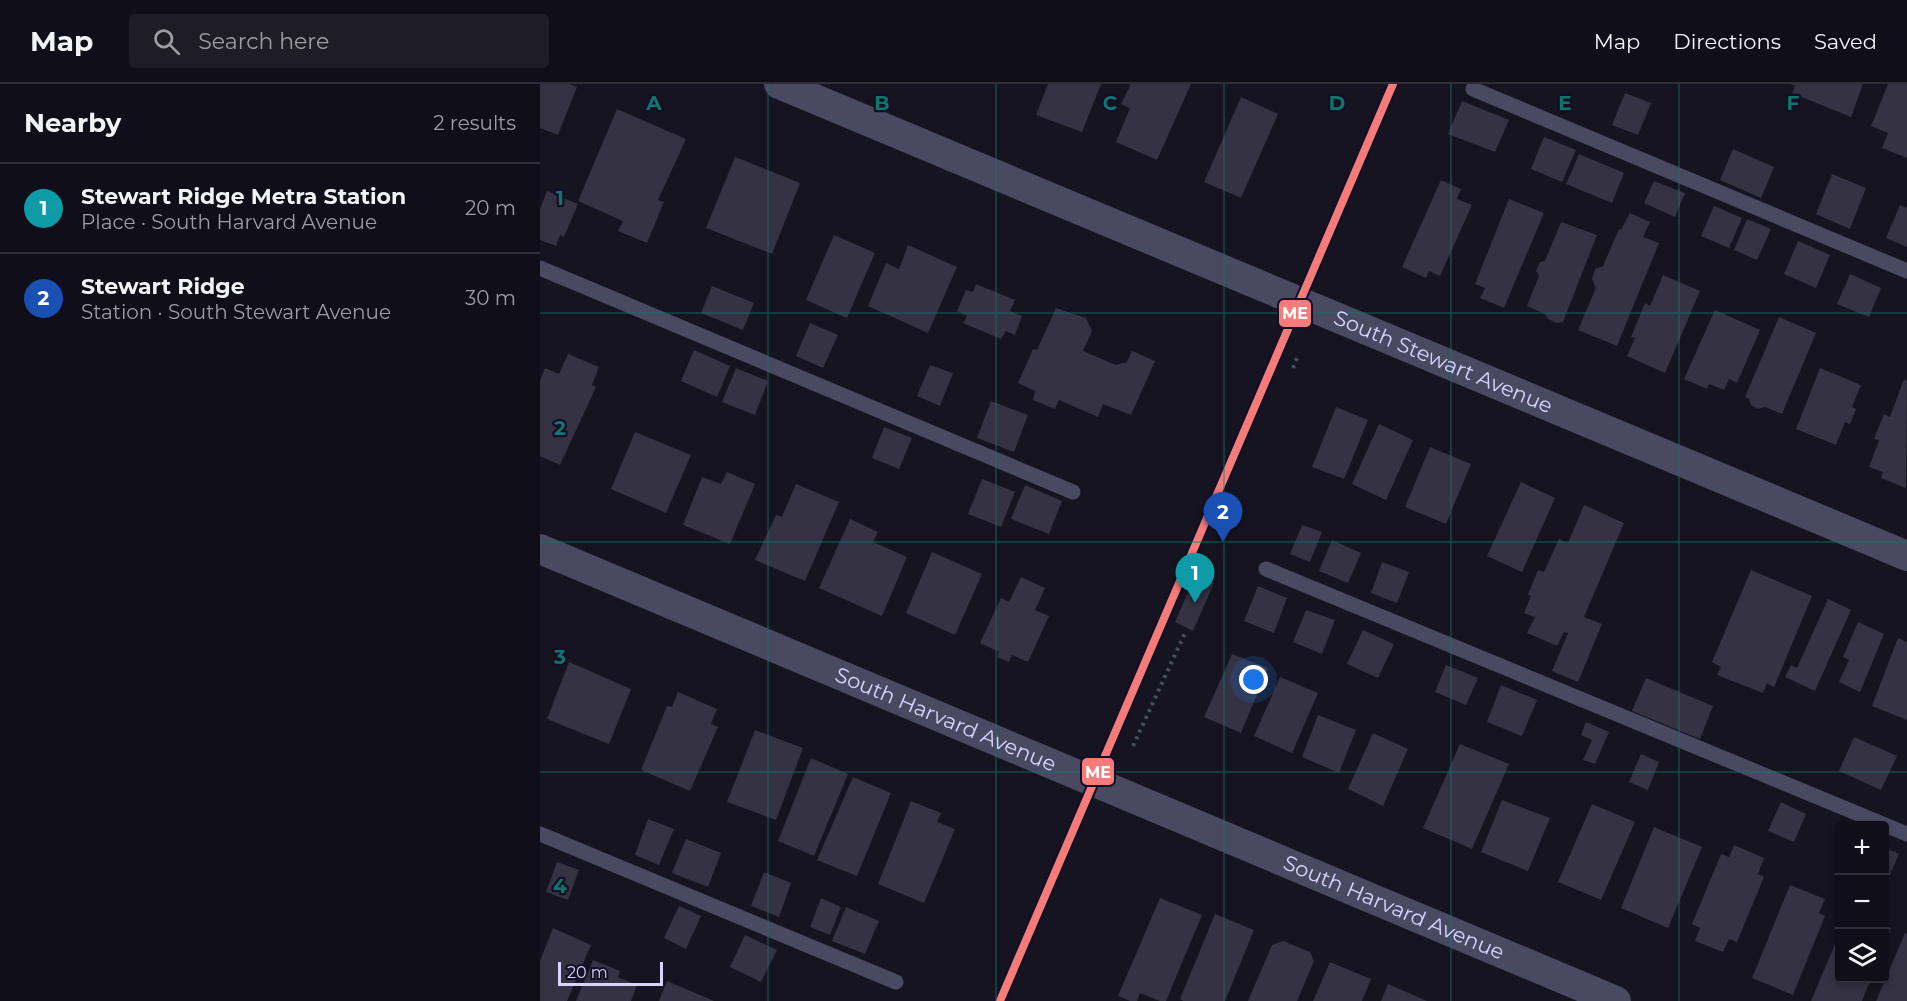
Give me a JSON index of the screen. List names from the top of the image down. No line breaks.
{"streets":{"street":["South Stewart Avenue","South Harvard Avenue"]},"lines":["transit line ME"],"scale_bar":"20 m","page":{"header":"Map","search":"Search here","nav":["Map","Directions","Saved"],"heading":["Nearby","2 results"],"list":[{"mark":"1","name":"Stewart Ridge Metra Station","note":"Place · South Harvard Avenue","value":"20 m"},{"mark":"2","name":"Stewart Ridge","note":"Station · South Stewart Avenue","value":"30 m"}],"pins":["2","1"],"map_buttons":["+","−"],"scale":"20 m"},"grid":{"columns":["A","B","C","D","E","F"],"rows":["1","2","3","4"]}}
